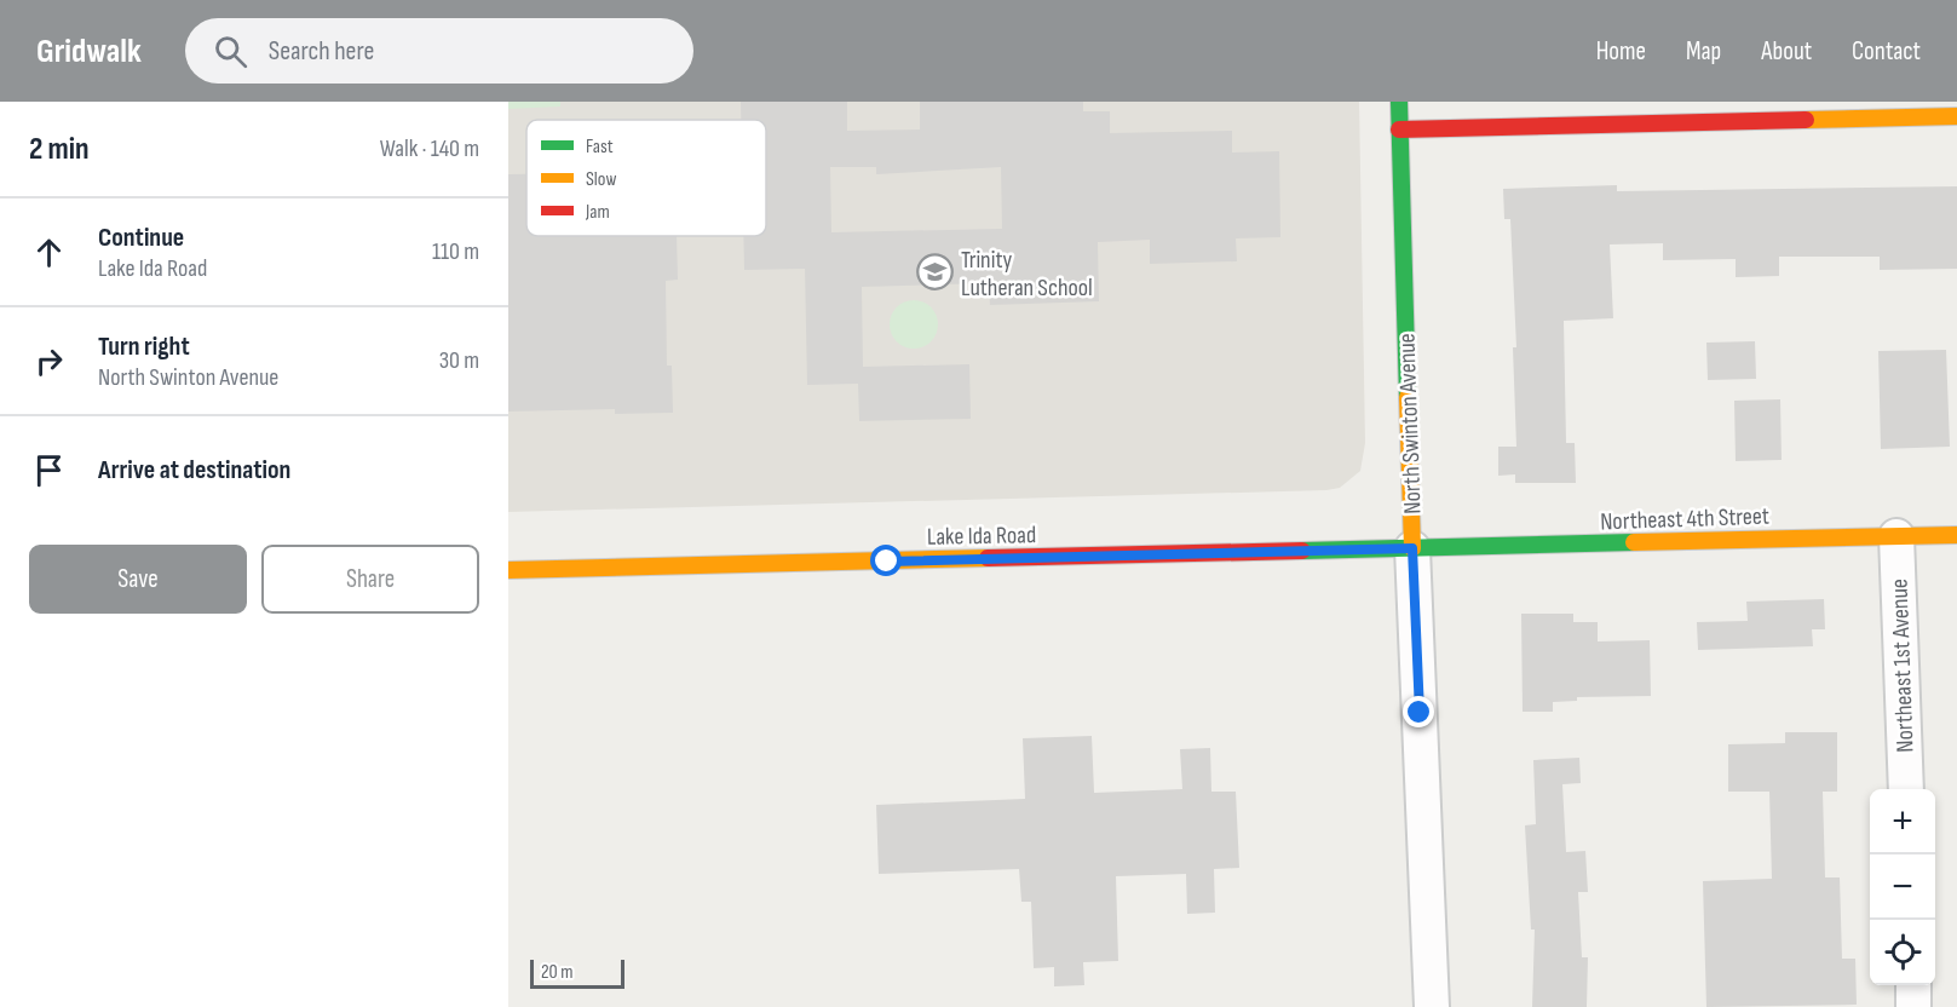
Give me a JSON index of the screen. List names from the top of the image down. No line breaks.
{"streets":{"street":["North Swinton Avenue","Northeast 4th Street","Lake Ida Road","Northeast 1st Avenue"]},"crossings":[["North Swinton Avenue","Northeast 4th Street"],["North Swinton Avenue","Lake Ida Road"],["Northeast 4th Street","Lake Ida Road"],["Northeast 4th Street","Northeast 1st Avenue"]],"places":{"school or university":["Trinity Lutheran School"]},"legend":["Fast","Slow","Jam"],"scale_bar":"20 m","page":{"header":"Gridwalk","search":"Search here","nav":["Home","Map","About","Contact"],"heading":["2 min","Walk · 140 m"],"list":[["Continue","Lake Ida Road","110 m"],["Turn right","North Swinton Avenue","30 m"],"Arrive at destination"],"buttons":["Save","Share"],"map_buttons":["+","−"],"scale":"20 m"}}
